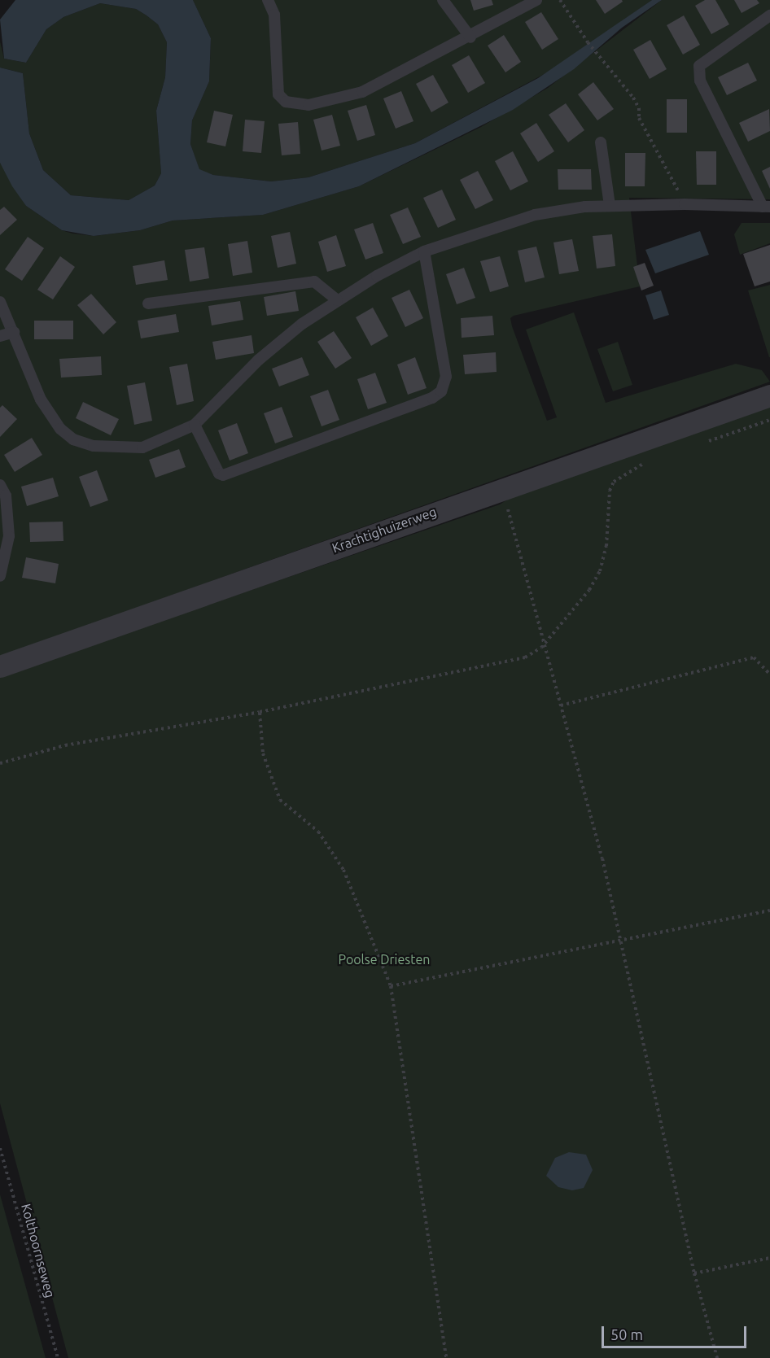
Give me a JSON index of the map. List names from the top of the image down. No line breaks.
{"streets":{"street":["Krachtighuizerweg"],"path":["Kolthoornseweg"]},"parks":["Poolse Driesten"],"scale_bar":"50 m"}
